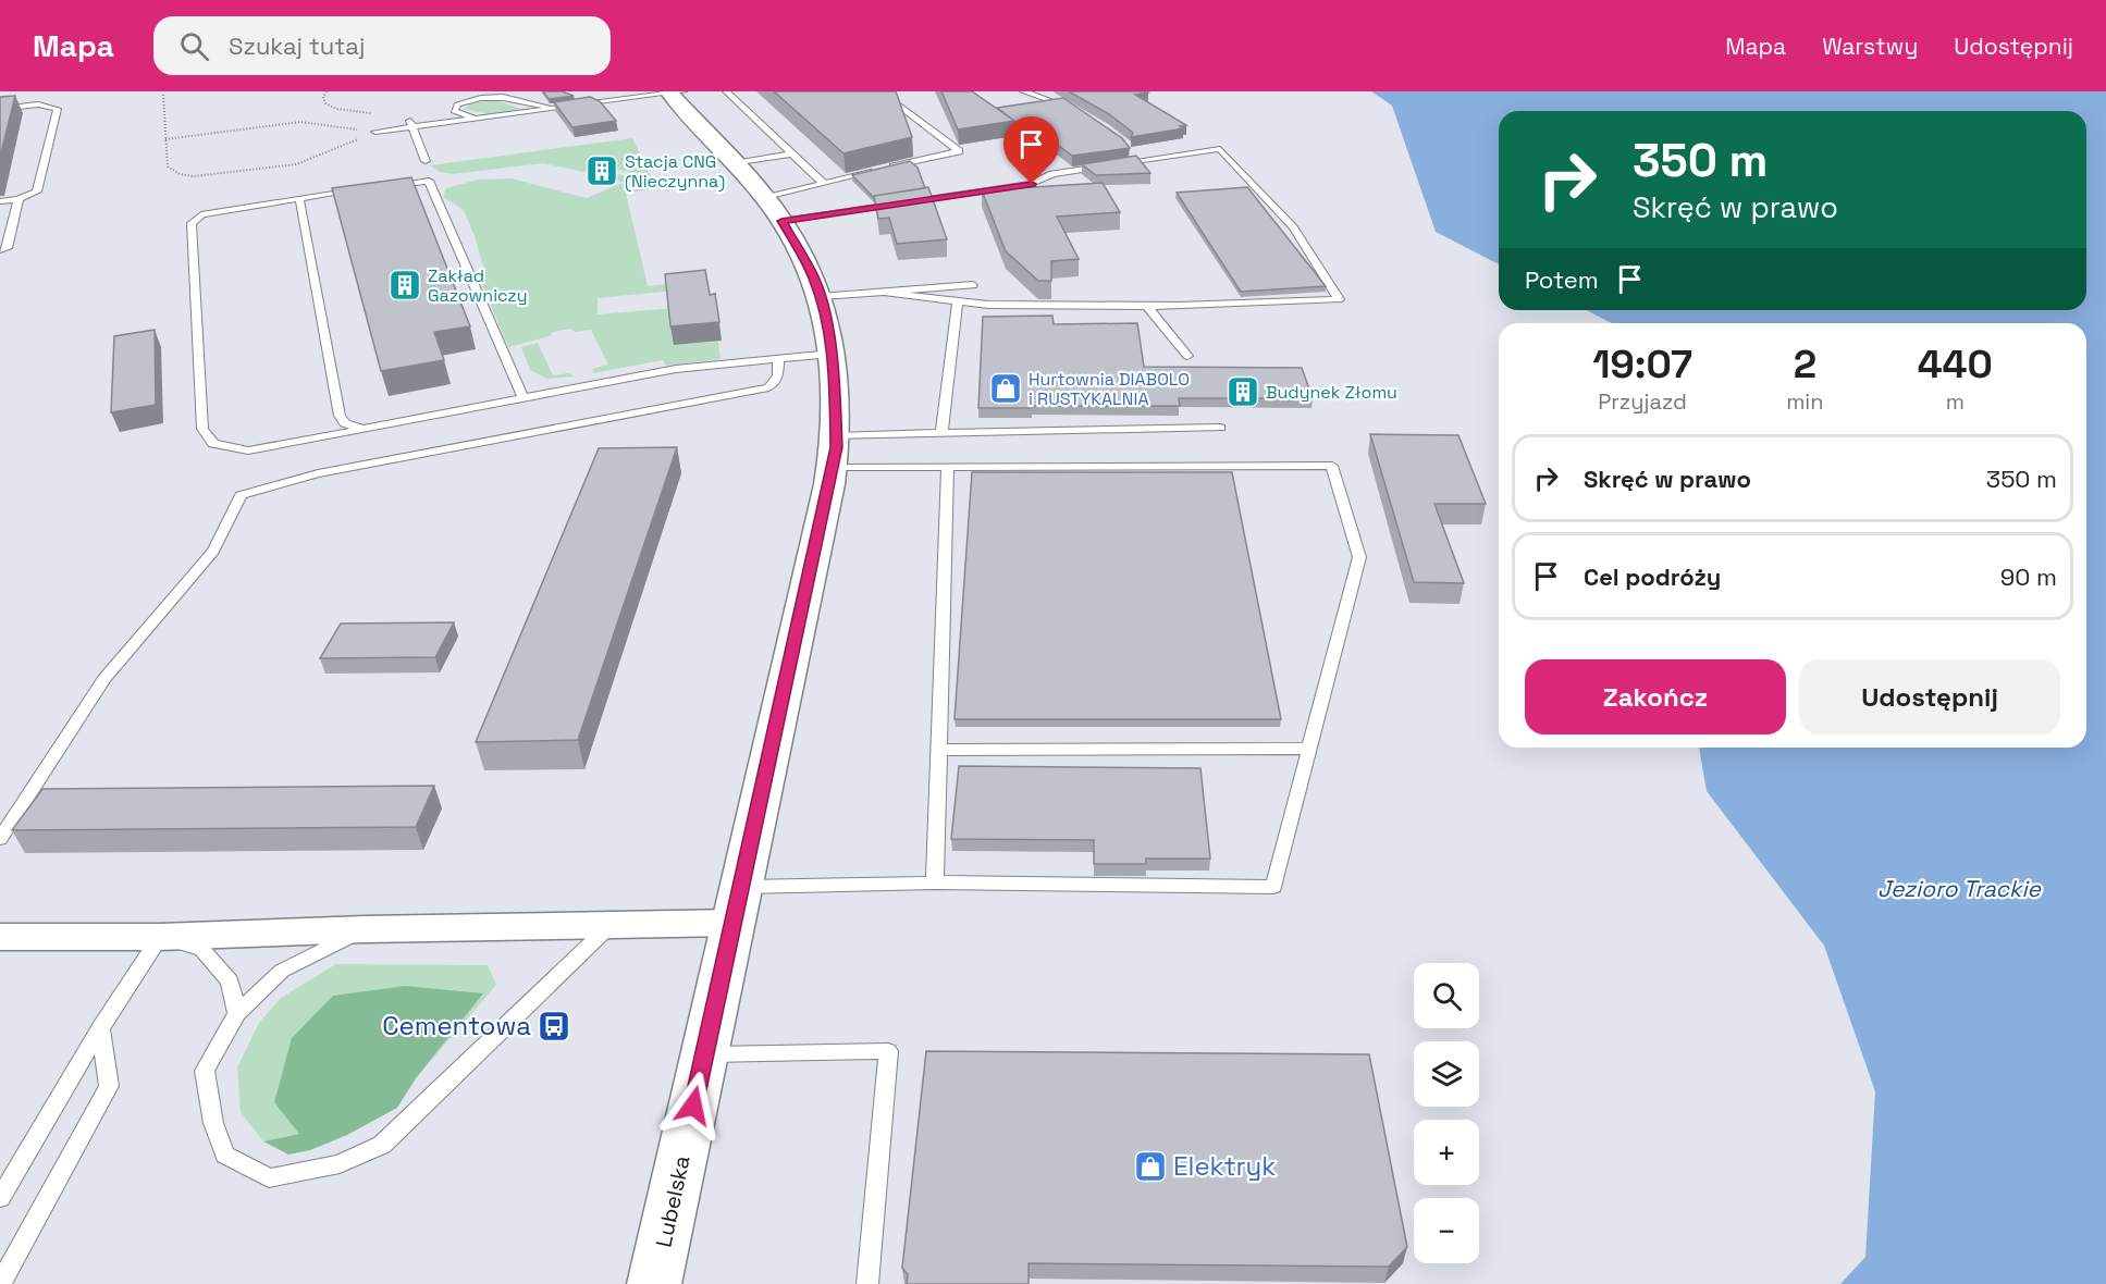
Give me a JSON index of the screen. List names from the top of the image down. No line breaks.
{"streets":{"street":["Lubelska"]},"water":["Jezioro Trackie"],"places":{"building":["Stacja CNG (Nieczynna)","Zakład Gazowniczy","Budynek Złomu"],"shop":["Hurtownia DIABOLO i RUSTYKALNIA","Elektryk"],"bus stop":["Cementowa"]},"page":{"header":"Mapa","search":"Szukaj tutaj","nav":["Mapa","Warstwy","Udostępnij"],"turn":["350 m","Skręć w prawo"],"then":"Potem","eta":["19:07","Przyjazd","2","min","440","m"],"list":[{"name":"Skręć w prawo","value":"350 m"},{"name":"Cel podróży","value":"90 m"}],"buttons":["Zakończ","Udostępnij"],"map_buttons":["+","−"]}}
